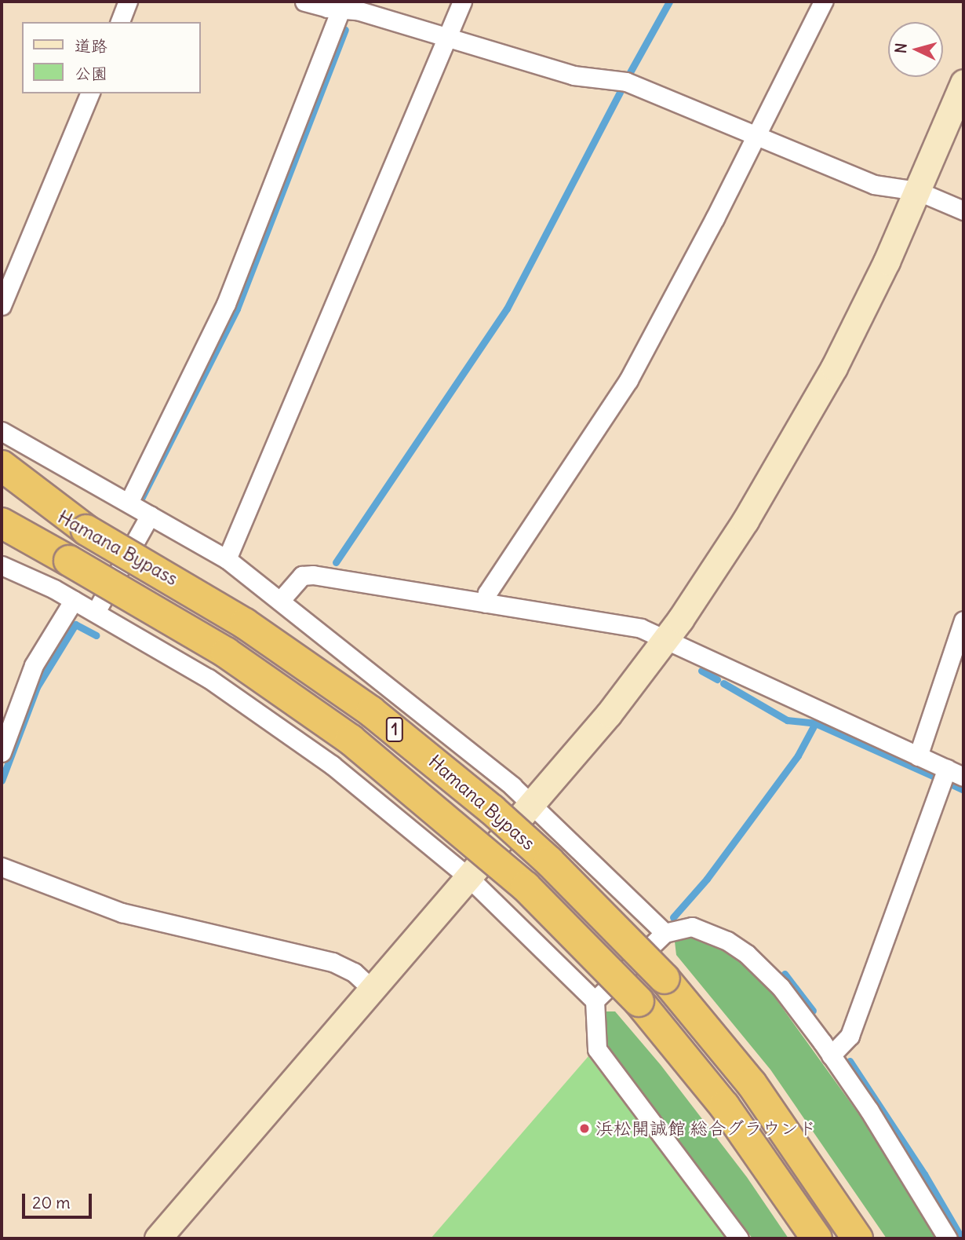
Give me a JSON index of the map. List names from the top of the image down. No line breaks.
{"streets":{"highway":["Hamana Bypass","1"]},"places":["浜松開誠館 総合グラウンド"],"legend":["道路","公園"],"scale_bar":"20 m","north":"left"}
